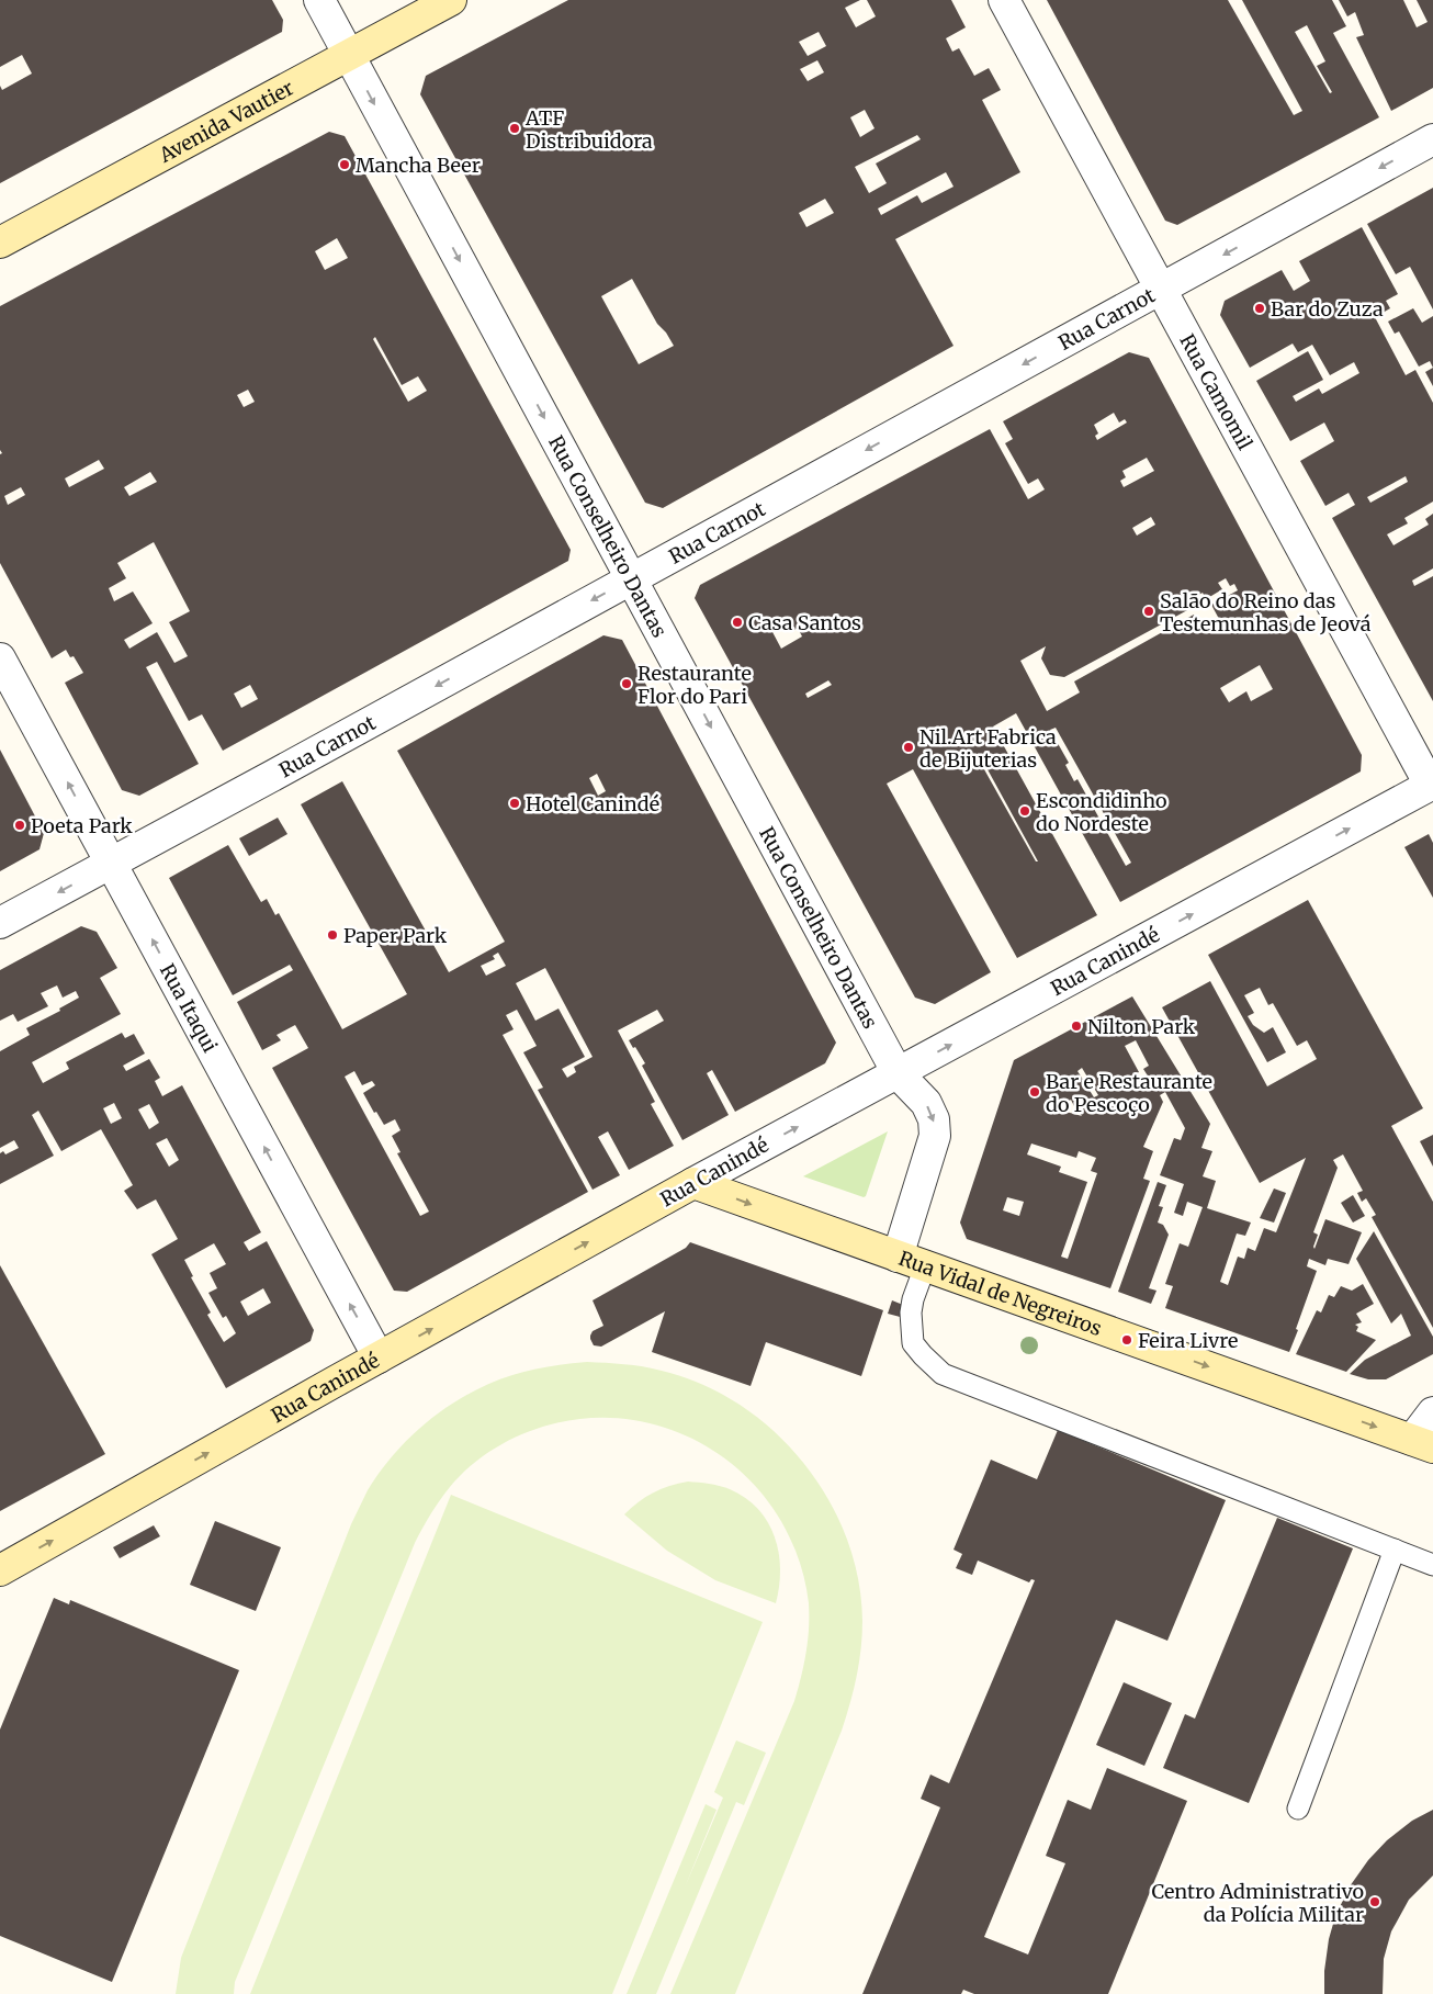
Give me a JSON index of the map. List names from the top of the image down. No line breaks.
{"streets":{"main road":["Avenida Vautier","Rua Canindé","Rua Vidal de Negreiros"],"street":["Rua Carnot","Rua Camomil","Rua Conselheiro Dantas","Rua Itaqui"]},"crossings":[["Avenida Vautier","Rua Conselheiro Dantas"],["Rua Carnot","Rua Camomil"],["Rua Carnot","Rua Conselheiro Dantas"],["Rua Carnot","Rua Itaqui"],["Rua Camomil","Rua Canindé"],["Rua Conselheiro Dantas","Rua Canindé"],["Rua Conselheiro Dantas","Rua Vidal de Negreiros"],["Rua Canindé","Rua Itaqui"],["Rua Canindé","Rua Vidal de Negreiros"]],"one_way":["Rua Carnot","Rua Conselheiro Dantas","Rua Canindé","Rua Itaqui","Rua Vidal de Negreiros"],"places":["ATF Distribuidora","Mancha Beer","Bar do Zuza","Salão do Reino das Testemunhas de Jeová","Casa Santos","Restaurante Flor do Pari","Nil.Art Fabrica de Bijuterias","Hotel Canindé","Escondidinho do Nordeste","Poeta Park","Paper Park","Nilton Park","Bar e Restaurante do Pescoço","Feira Livre","Centro Administrativo da Polícia Militar"]}
